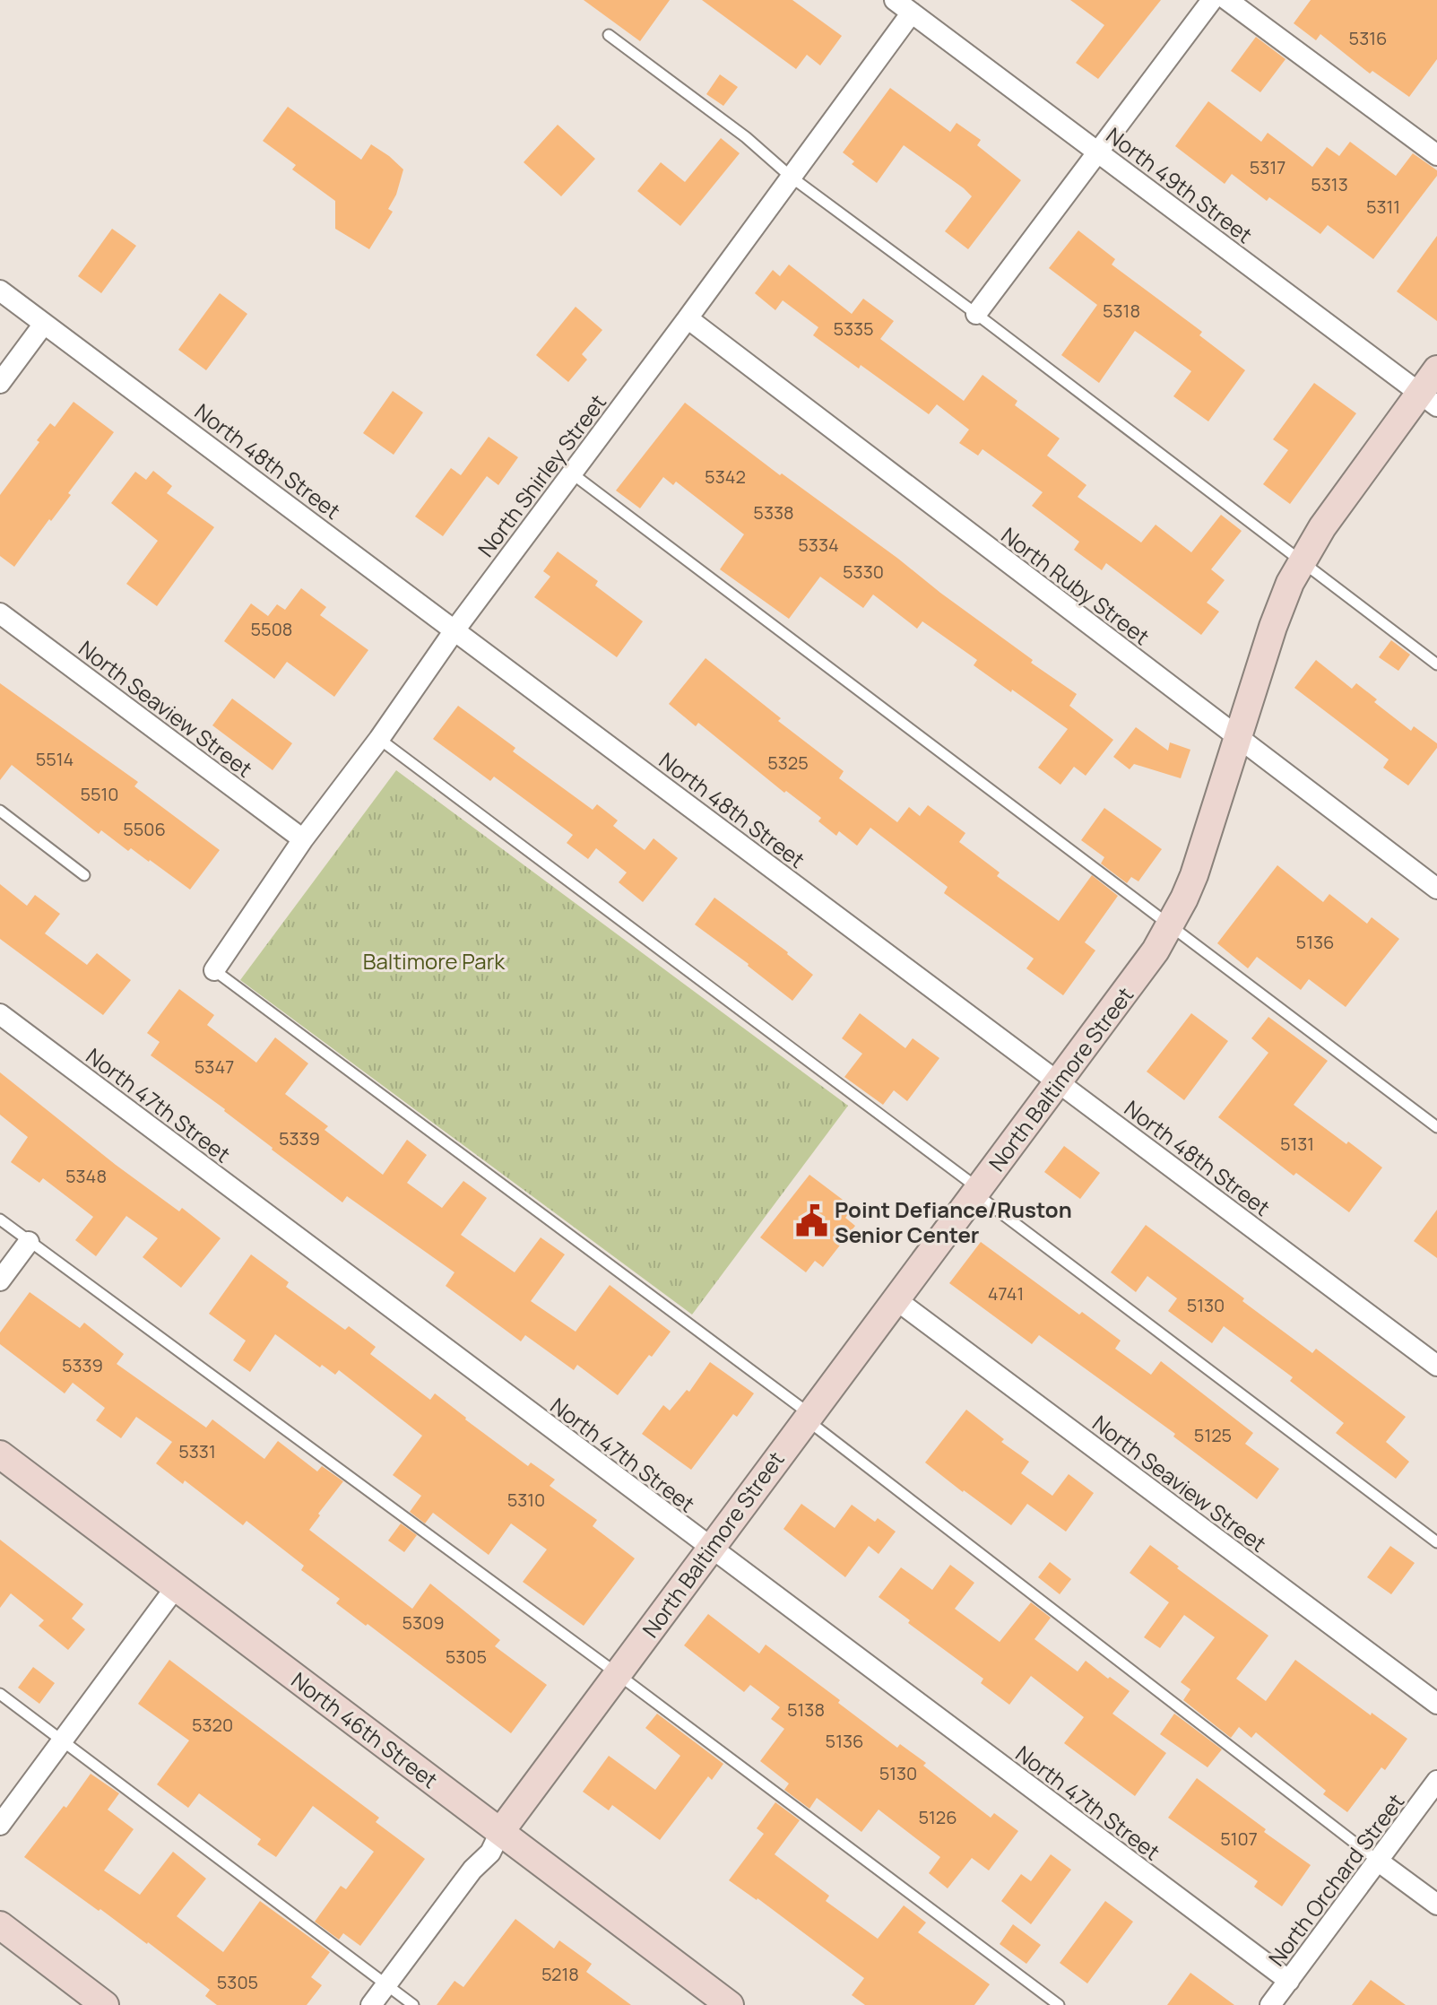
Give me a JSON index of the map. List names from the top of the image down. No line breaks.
{"streets":{"street":["North 49th Street","North 48th Street","North Shirley Street","North Ruby Street","North Seaview Street","North Baltimore Street","North 47th Street","North 46th Street","North Orchard Street"]},"crossings":[["North 49th Street","North Shirley Street"],["North 49th Street","North Baltimore Street"],["North 48th Street","North Shirley Street"],["North 48th Street","North Baltimore Street"],["North Shirley Street","North Ruby Street"],["North Shirley Street","North Seaview Street"],["North Ruby Street","North Baltimore Street"],["North Seaview Street","North Baltimore Street"],["North Baltimore Street","North 47th Street"],["North Baltimore Street","North 46th Street"],["North 47th Street","North Orchard Street"]],"parks":["Baltimore Park"],"places":{"public building":["Point Defiance/Ruston Senior Center"]},"house_numbers":["5316","5317","5313","5311","5318","5335","5342","5338","5334","5330","5508","5514","5325","5510","5506","5136","5347","5339","5131","5348","4741","5130","5339","5125","5331","5310","5309","5305","5138","5320","5136","5130","5126","5107","5218","5305"]}
